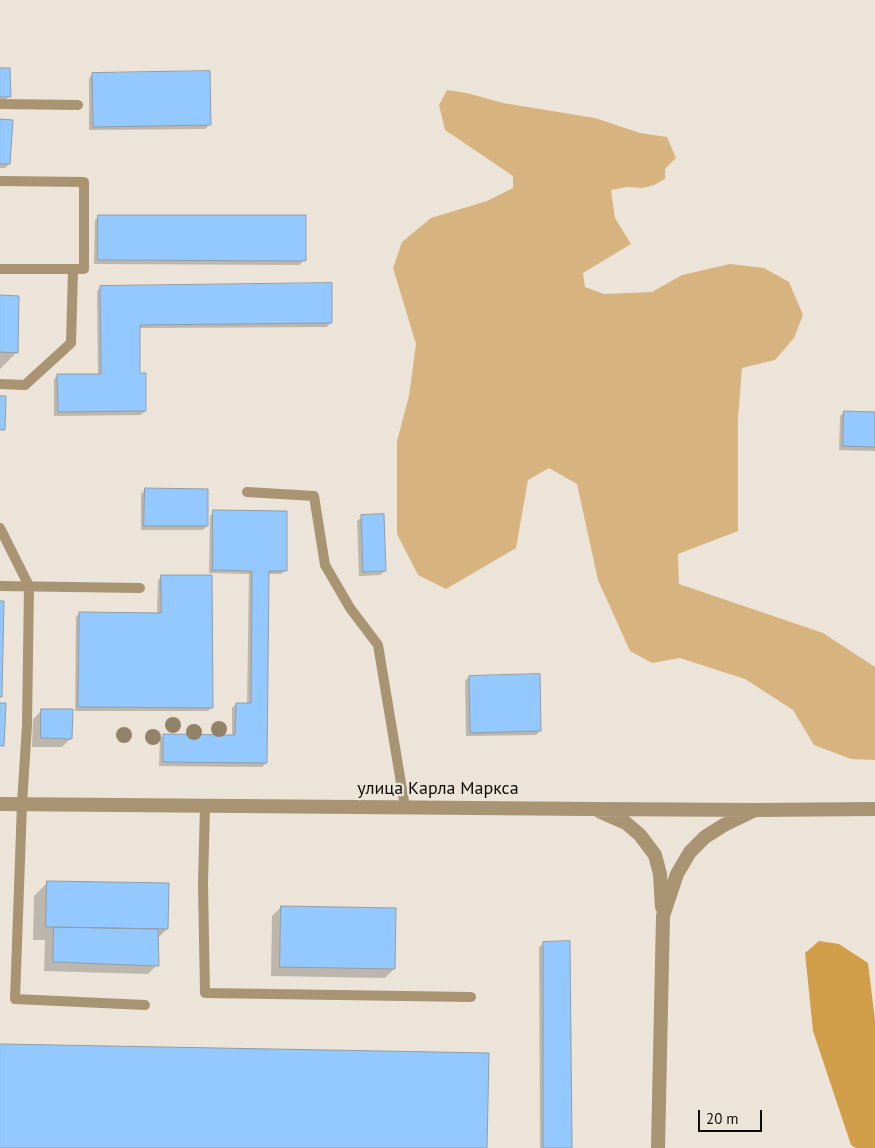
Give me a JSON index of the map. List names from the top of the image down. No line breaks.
{"streets":{"street":["улица Карла Маркса"]},"scale_bar":"20 m"}
